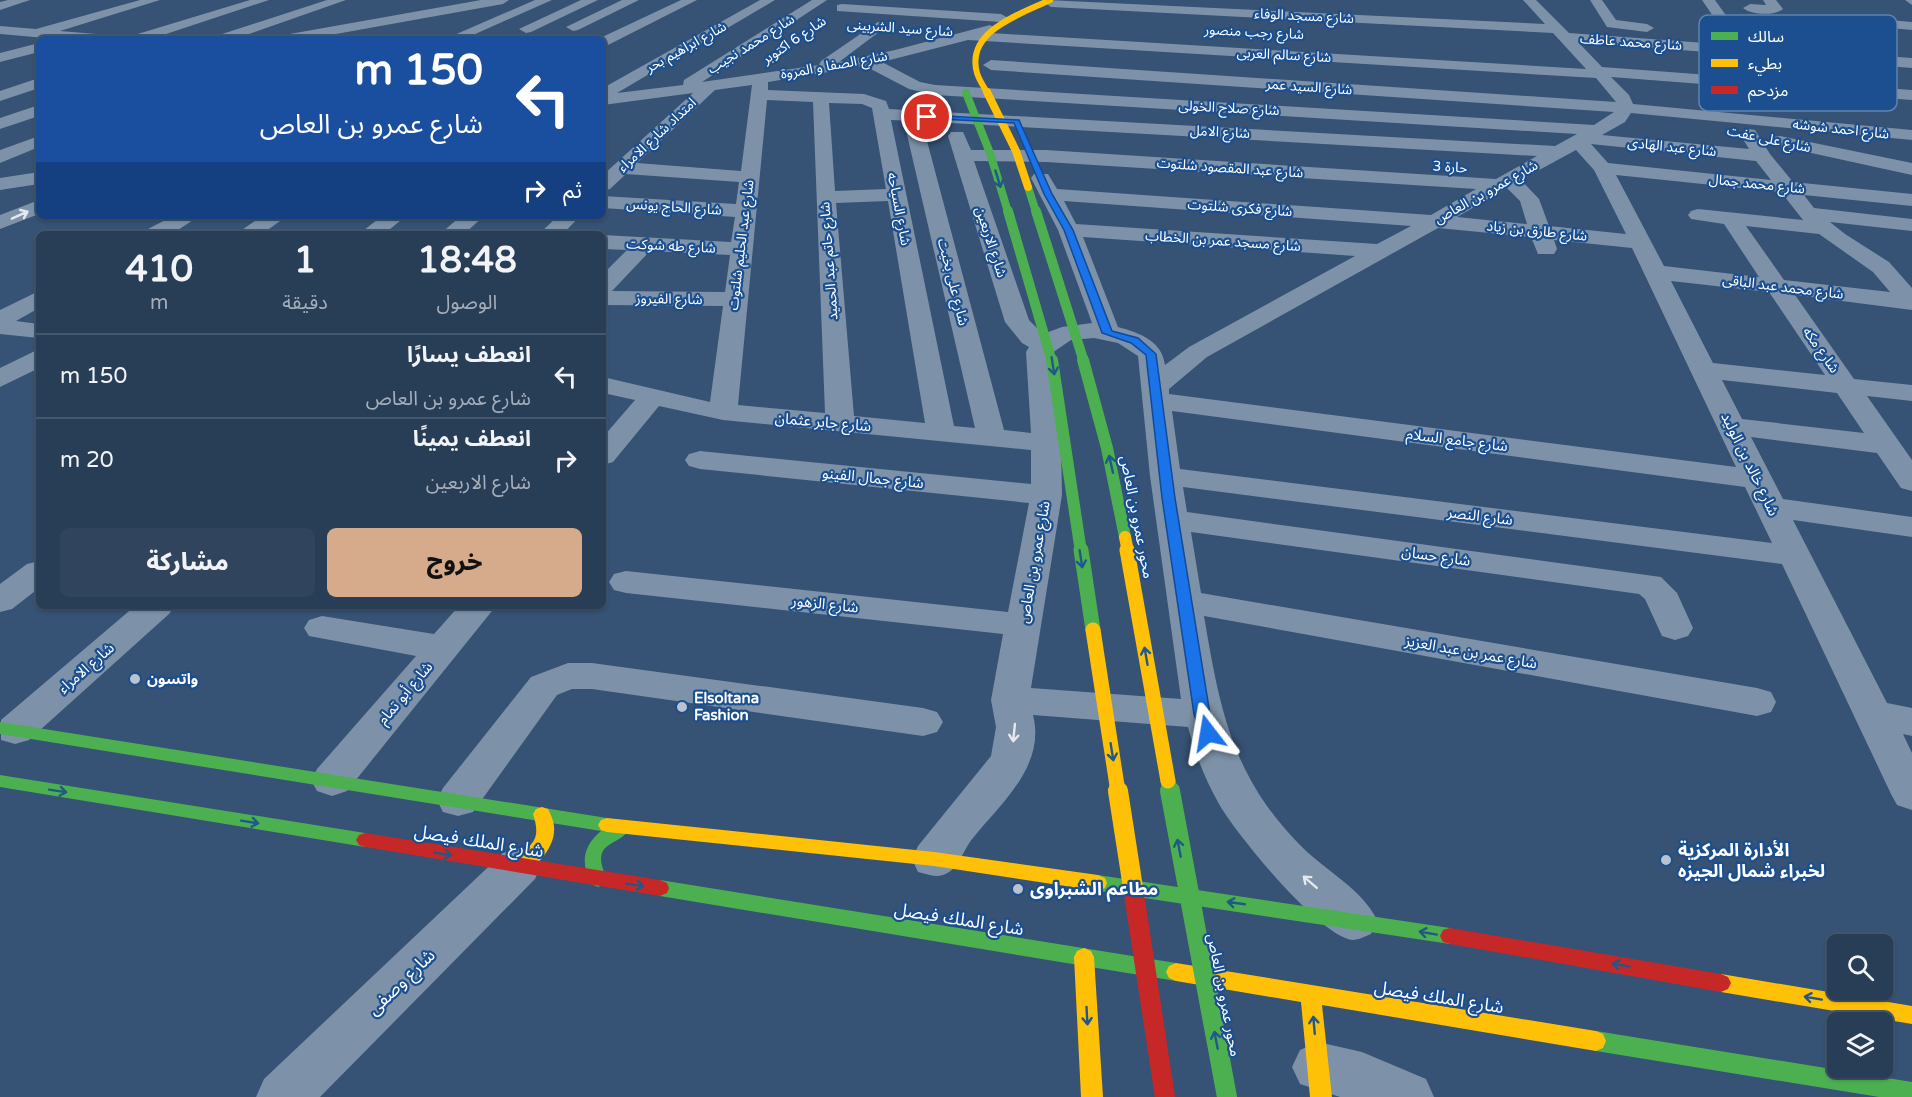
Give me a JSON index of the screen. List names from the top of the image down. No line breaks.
{"streets":{"main road":["محور عمرو بن العاص","شارع الملك فيصل"],"street":["شارع مسجد الوفاء","شارع سيد الشربينى","شارع 6 اكتوبر","شارع محمد عاطف","شارع محمد نجيب","شارع ابراهيم بحر","شارع سالم العربى","شارع الصفا و المروة","شارع السيد عمر","شارع صلاح الخولى","شارع احمد شوشه","امتداد شارع الامراء","شارع على عفت","شارع عبد الهادى","حارة 3","شارع عبد المقصود شلتوت","شارع محمد جمال","شارع عمرو بن العاص","شارع الحاج يونس","شارع فكرى شلتوت","شارع السياحه","شارع طارق بن زياد","شارع مسجد عمر بن الخطاب","شارع الاربعين","شارع عبد الحليم شلتوت","شارع طه شوكت","شارع حاتم عبد الحميد","شارع على بخيت","شارع محمد عبد الباقى","شارع الفيروز","شارع مكه","شارع جابر عثمان","شارع جامع السلام","شارع خالد بن الوليد","شارع جمال الفينو","شارع النصر","شارع حسان","شارع الزهور","شارع عمر بن عبد العزيز","شارع الامراء","شارع أبو تمام","شارع وصفى"]},"crossings":[["شارع مسجد الوفاء","شارع محمد عاطف"],["شارع مسجد الوفاء","شارع الصفا و المروة"],["شارع مسجد الوفاء","محور عمرو بن العاص"],["شارع سيد الشربينى","شارع سالم العربى"],["شارع سيد الشربينى","شارع الصفا و المروة"],["شارع محمد نجيب","شارع الصفا و المروة"],["شارع سالم العربى","شارع الصفا و المروة"],["شارع الصفا و المروة","شارع صلاح الخولى"],["شارع الصفا و المروة","امتداد شارع الامراء"],["شارع الصفا و المروة","شارع عبد الحليم شلتوت"],["شارع الصفا و المروة","محور عمرو بن العاص"],["شارع السيد عمر","شارع احمد شوشه"],["شارع السيد عمر","شارع على عفت"],["شارع السيد عمر","شارع عمرو بن العاص"],["شارع صلاح الخولى","شارع عبد الهادى"],["شارع صلاح الخولى","شارع عمرو بن العاص"],["شارع صلاح الخولى","شارع خالد بن الوليد"],["شارع احمد شوشه","شارع على عفت"],["شارع احمد شوشه","شارع عمرو بن العاص"],["شارع على عفت","شارع عمرو بن العاص"],["شارع عبد الهادى","شارع عمرو بن العاص"],["شارع عبد الهادى","شارع خالد بن الوليد"],["حارة 3","شارع عبد المقصود شلتوت"],["حارة 3","شارع عمرو بن العاص"],["شارع عبد المقصود شلتوت","شارع عمرو بن العاص"],["شارع عبد المقصود شلتوت","شارع الاربعين"],["شارع محمد جمال","شارع خالد بن الوليد"],["شارع عمرو بن العاص","شارع فكرى شلتوت"],["شارع عمرو بن العاص","شارع طارق بن زياد"],["شارع عمرو بن العاص","شارع مسجد عمر بن الخطاب"],["شارع عمرو بن العاص","شارع الاربعين"],["شارع عمرو بن العاص","شارع جابر عثمان"],["شارع عمرو بن العاص","شارع جامع السلام"],["شارع عمرو بن العاص","شارع خالد بن الوليد"],["شارع عمرو بن العاص","شارع جمال الفينو"],["شارع عمرو بن العاص","شارع الزهور"],["شارع الحاج يونس","شارع عبد الحليم شلتوت"],["شارع فكرى شلتوت","شارع طارق بن زياد"],["شارع السياحه","شارع جابر عثمان"],["شارع طارق بن زياد","شارع خالد بن الوليد"],["شارع عبد الحليم شلتوت","شارع طه شوكت"],["شارع عبد الحليم شلتوت","شارع الفيروز"],["شارع عبد الحليم شلتوت","شارع جابر عثمان"],["شارع حاتم عبد الحميد","شارع جابر عثمان"],["شارع على بخيت","شارع جابر عثمان"],["شارع محمد عبد الباقى","شارع مكه"],["شارع محمد عبد الباقى","شارع خالد بن الوليد"],["شارع جامع السلام","شارع خالد بن الوليد"],["شارع خالد بن الوليد","شارع النصر"],["شارع الملك فيصل","شارع وصفى"]],"places":["واتسون","Elsoltana Fashion","الأدارة المركزية لخبراء شمال الجيزه","مطاعم الشبراوى"],"legend":["سالك","بطيء","مزدحم"],"page":{"turn":["150 m","شارع عمرو بن العاص"],"then":"ثم","eta":["18:48","الوصول","1","دقيقة","410","m"],"list":[{"name":"انعطف يسارًا","note":"شارع عمرو بن العاص","value":"150 m"},{"name":"انعطف يمينًا","note":"شارع الاربعين","value":"20 m"}],"buttons":["خروج","مشاركة"]}}
